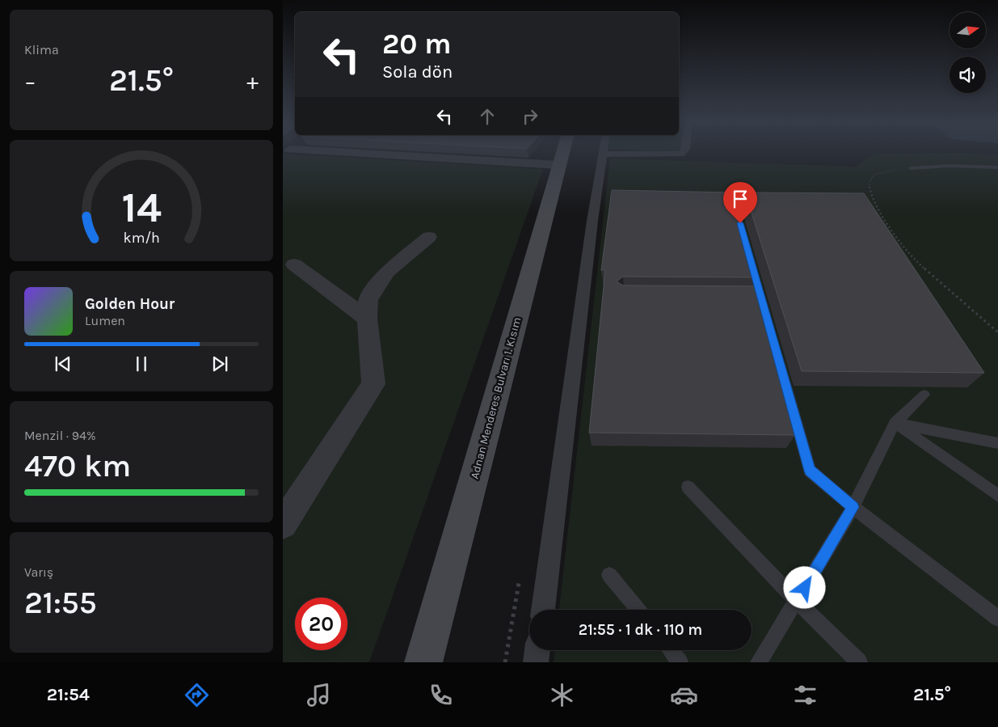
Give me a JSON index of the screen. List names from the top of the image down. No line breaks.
{"streets":{"main road":["Adnan Menderes Bulvarı 1. Kısım"]},"north":"right","page":{"tile":["Klima",["Menzil · 94%","470 km"],["Varış","21:55"]],"turn":["20 m","Sola dön"],"heat":["−","21.5°","+"],"song":["Golden Hour","Lumen"],"limit":"20","trip":"21:55 · 1 dk · 110 m","tabs":["21:54","21.5°"],"gauge":["14","km/h"]}}
